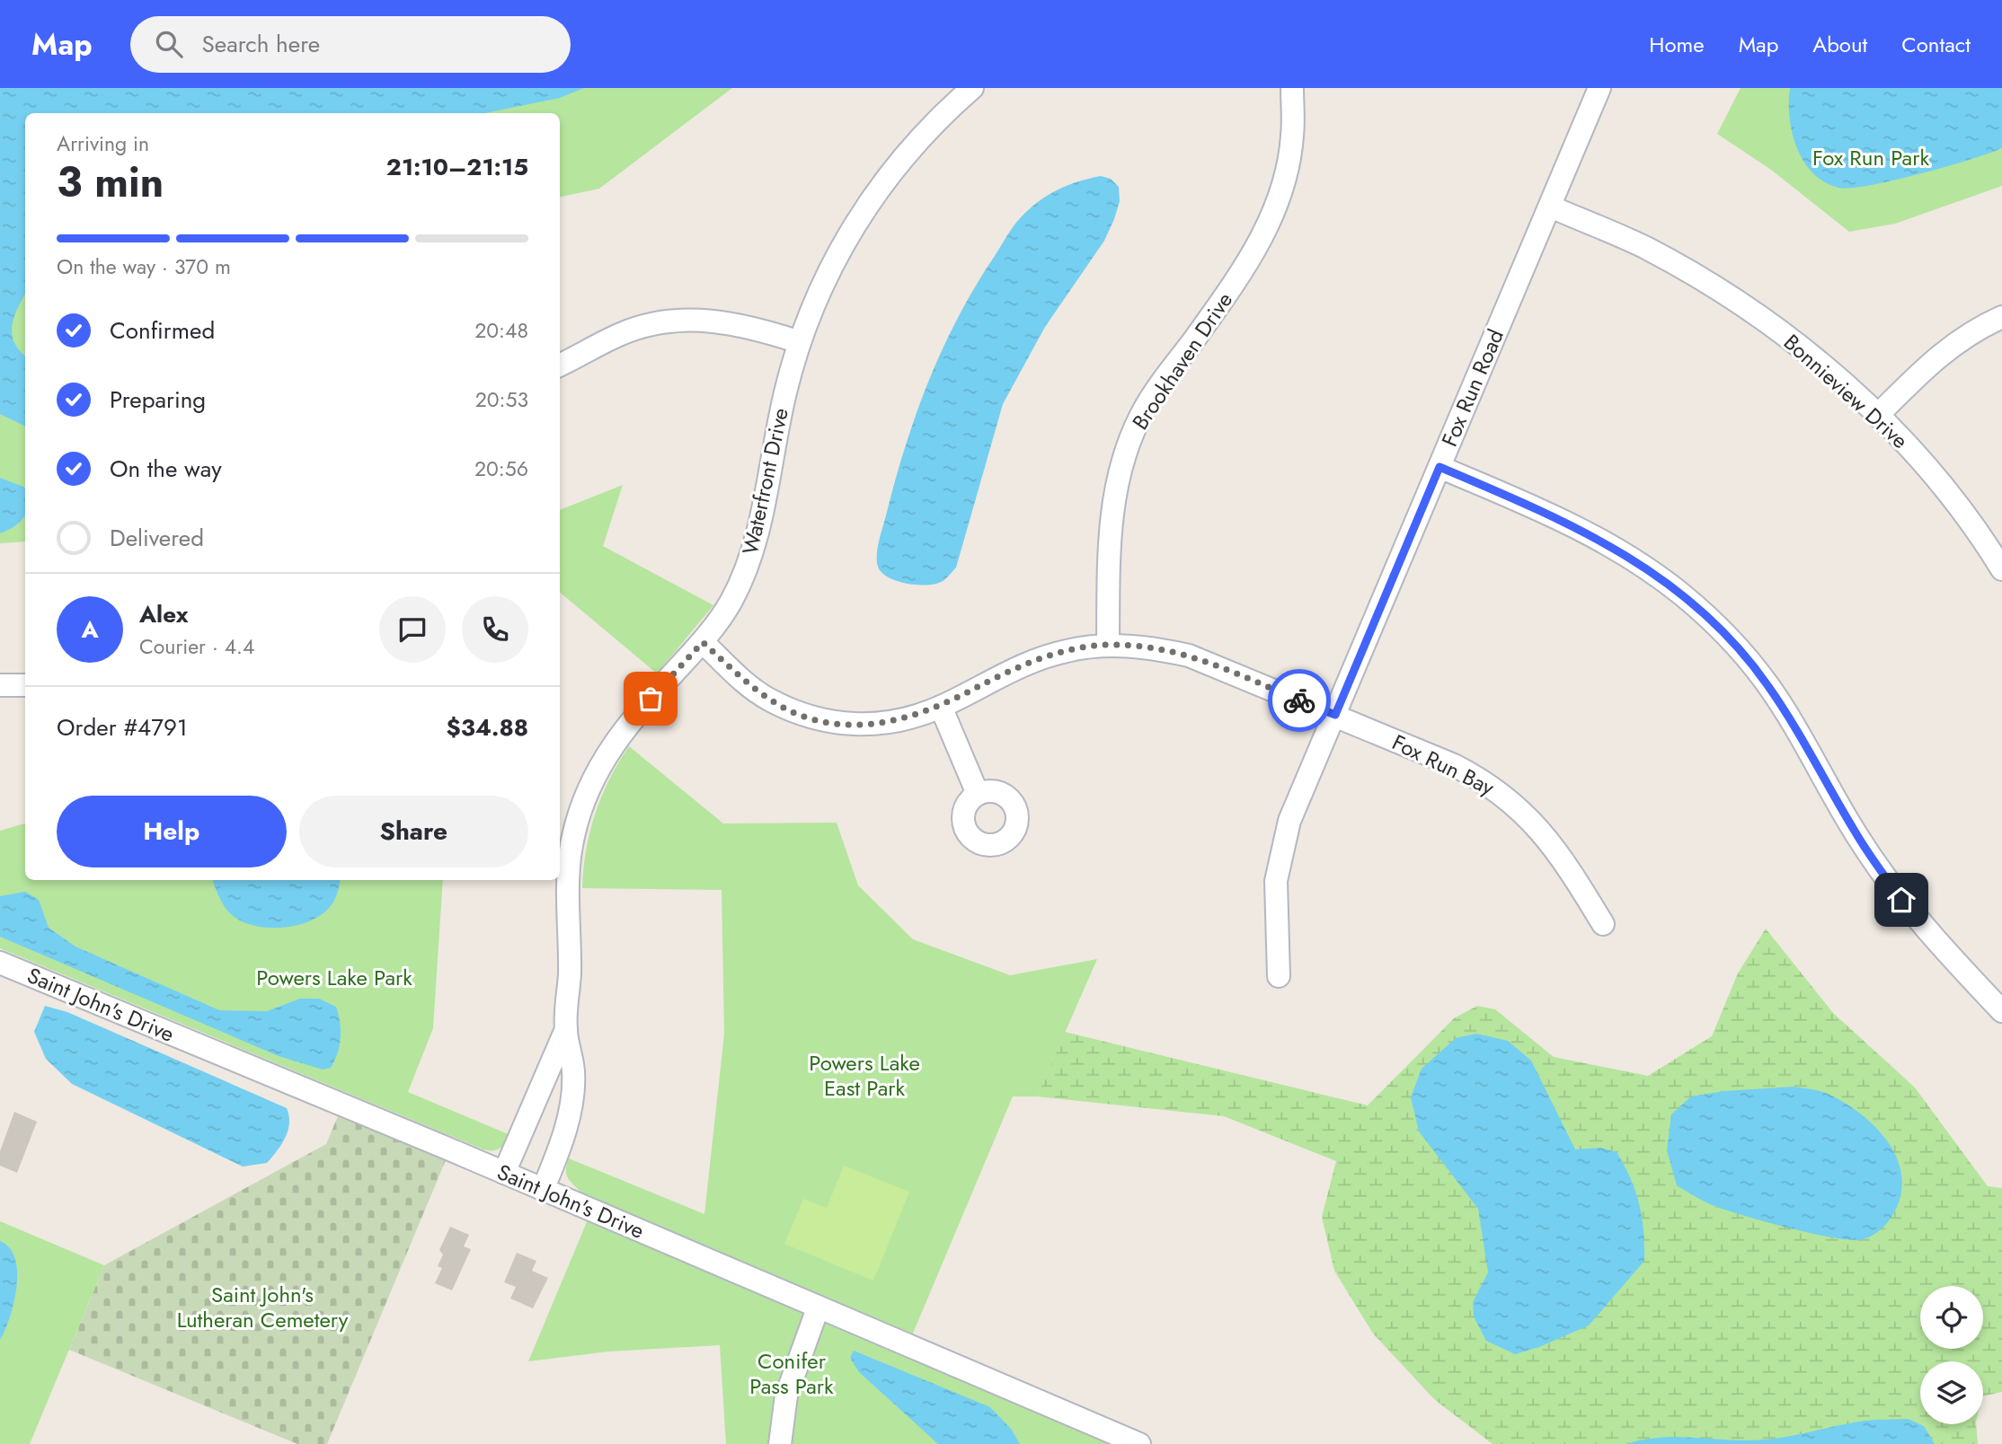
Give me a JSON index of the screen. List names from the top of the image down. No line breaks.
{"streets":{"street":["Brookhaven Drive","Fox Run Road","Bonnieview Drive","Waterfront Drive","Fox Run Bay","Saint John's Drive"]},"crossings":[["Brookhaven Drive","Fox Run Bay"],["Fox Run Road","Bonnieview Drive"],["Fox Run Road","Fox Run Bay"],["Waterfront Drive","Fox Run Bay"],["Waterfront Drive","Saint John's Drive"]],"parks":["Fox Run Park","Powers Lake Park","Powers Lake East Park","Saint John's Lutheran Cemetery","Conifer Pass Park"],"page":{"header":"Map","search":"Search here","nav":["Home","Map","About","Contact"],"heading":["3 min","Arriving in","21:10–21:15"],"panel":["Alex","Courier · 4.4","Order #4791","$34.88"],"bar":"On the way · 370 m","list":[["Confirmed","20:48"],["Preparing","20:53"],["On the way","20:56"],"Delivered"],"round":"A","buttons":["Help","Share"]}}
